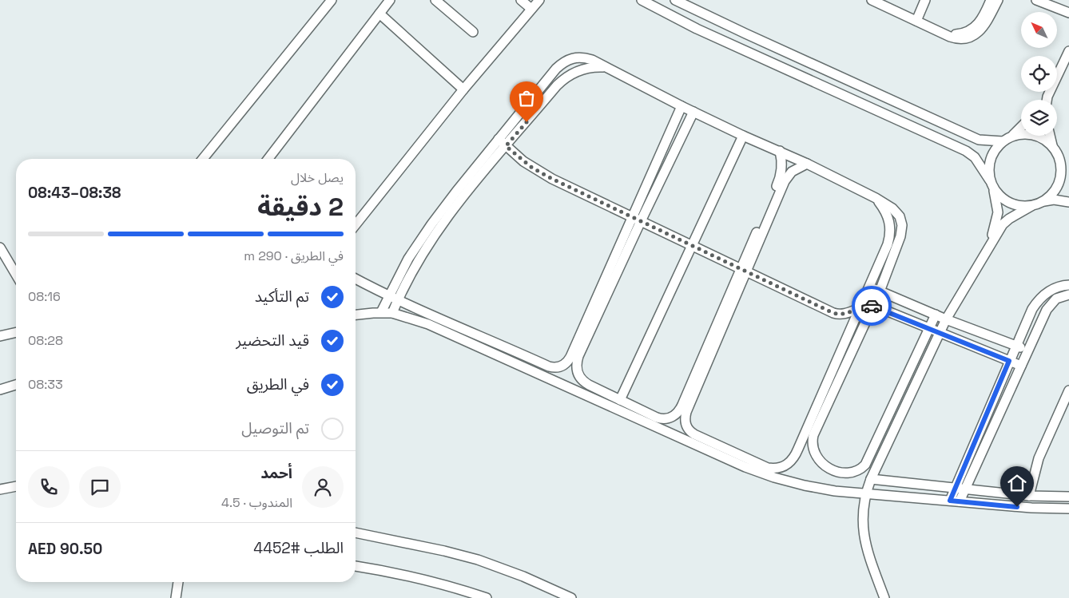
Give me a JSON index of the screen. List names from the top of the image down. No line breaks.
{"north":"top left","page":{"heading":["2 دقيقة","يصل خلال","08:38–08:43"],"panel":["أحمد","المندوب · 4.5","الطلب #4452","AED 90.50"],"bar":"في الطريق · 290 m","list":[["تم التأكيد","08:16"],["قيد التحضير","08:28"],["في الطريق","08:33"],"تم التوصيل"]}}
